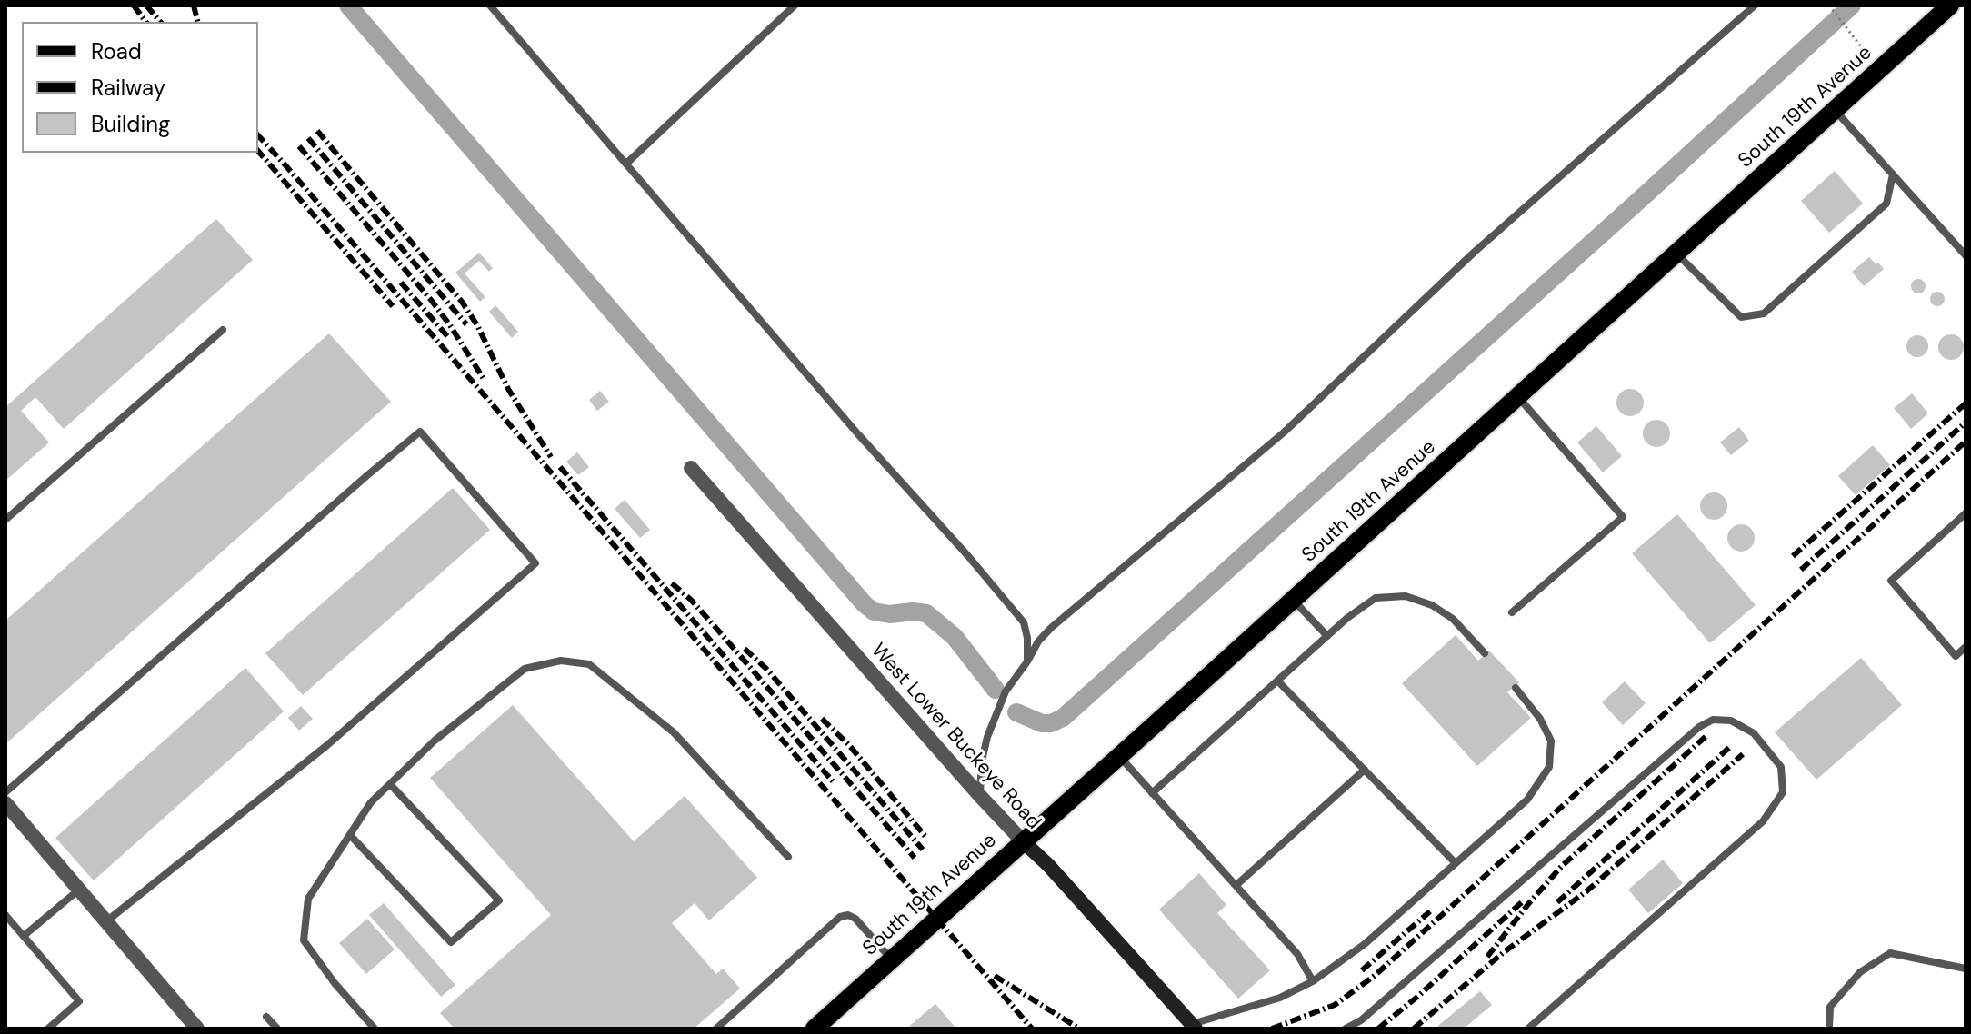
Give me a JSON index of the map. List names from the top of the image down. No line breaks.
{"streets":{"main road":["South 19th Avenue","West Lower Buckeye Road"]},"crossings":[["South 19th Avenue","West Lower Buckeye Road"]],"legend":["Road","Railway","Building"]}
